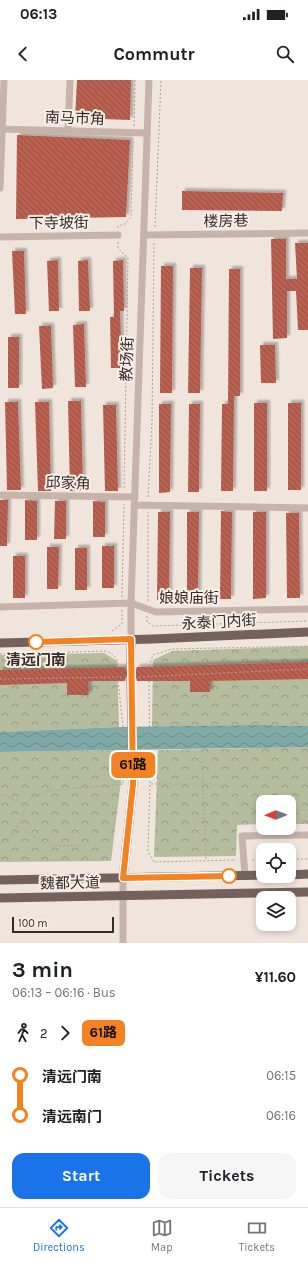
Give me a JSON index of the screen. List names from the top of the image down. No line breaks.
{"streets":{"main road":["永泰门内街","魏都大道"],"street":["南马市角","楼房巷","下寺坡街","教场街","邱家角","娘娘庙街"]},"crossings":[["南马市角","教场街"],["楼房巷","教场街"],["教场街","邱家角"],["教场街","娘娘庙街"],["教场街","永泰门内街"]],"places":["清远门南"],"lines":["bus line 61路"],"scale_bar":"100 m","north":"left","page":{"status":"06:13","header":"Commutr","on_map":"61路","scale":"100 m","heading":["3 min","06:13 – 06:16 · Bus","¥11.60"],"legs":["2","61路"],"list":[{"name":"清远门南","value":"06:15"},{"name":"清远南门","value":"06:16"}],"buttons":["Start","Tickets"],"tabs":["Directions","Map","Tickets"]}}
